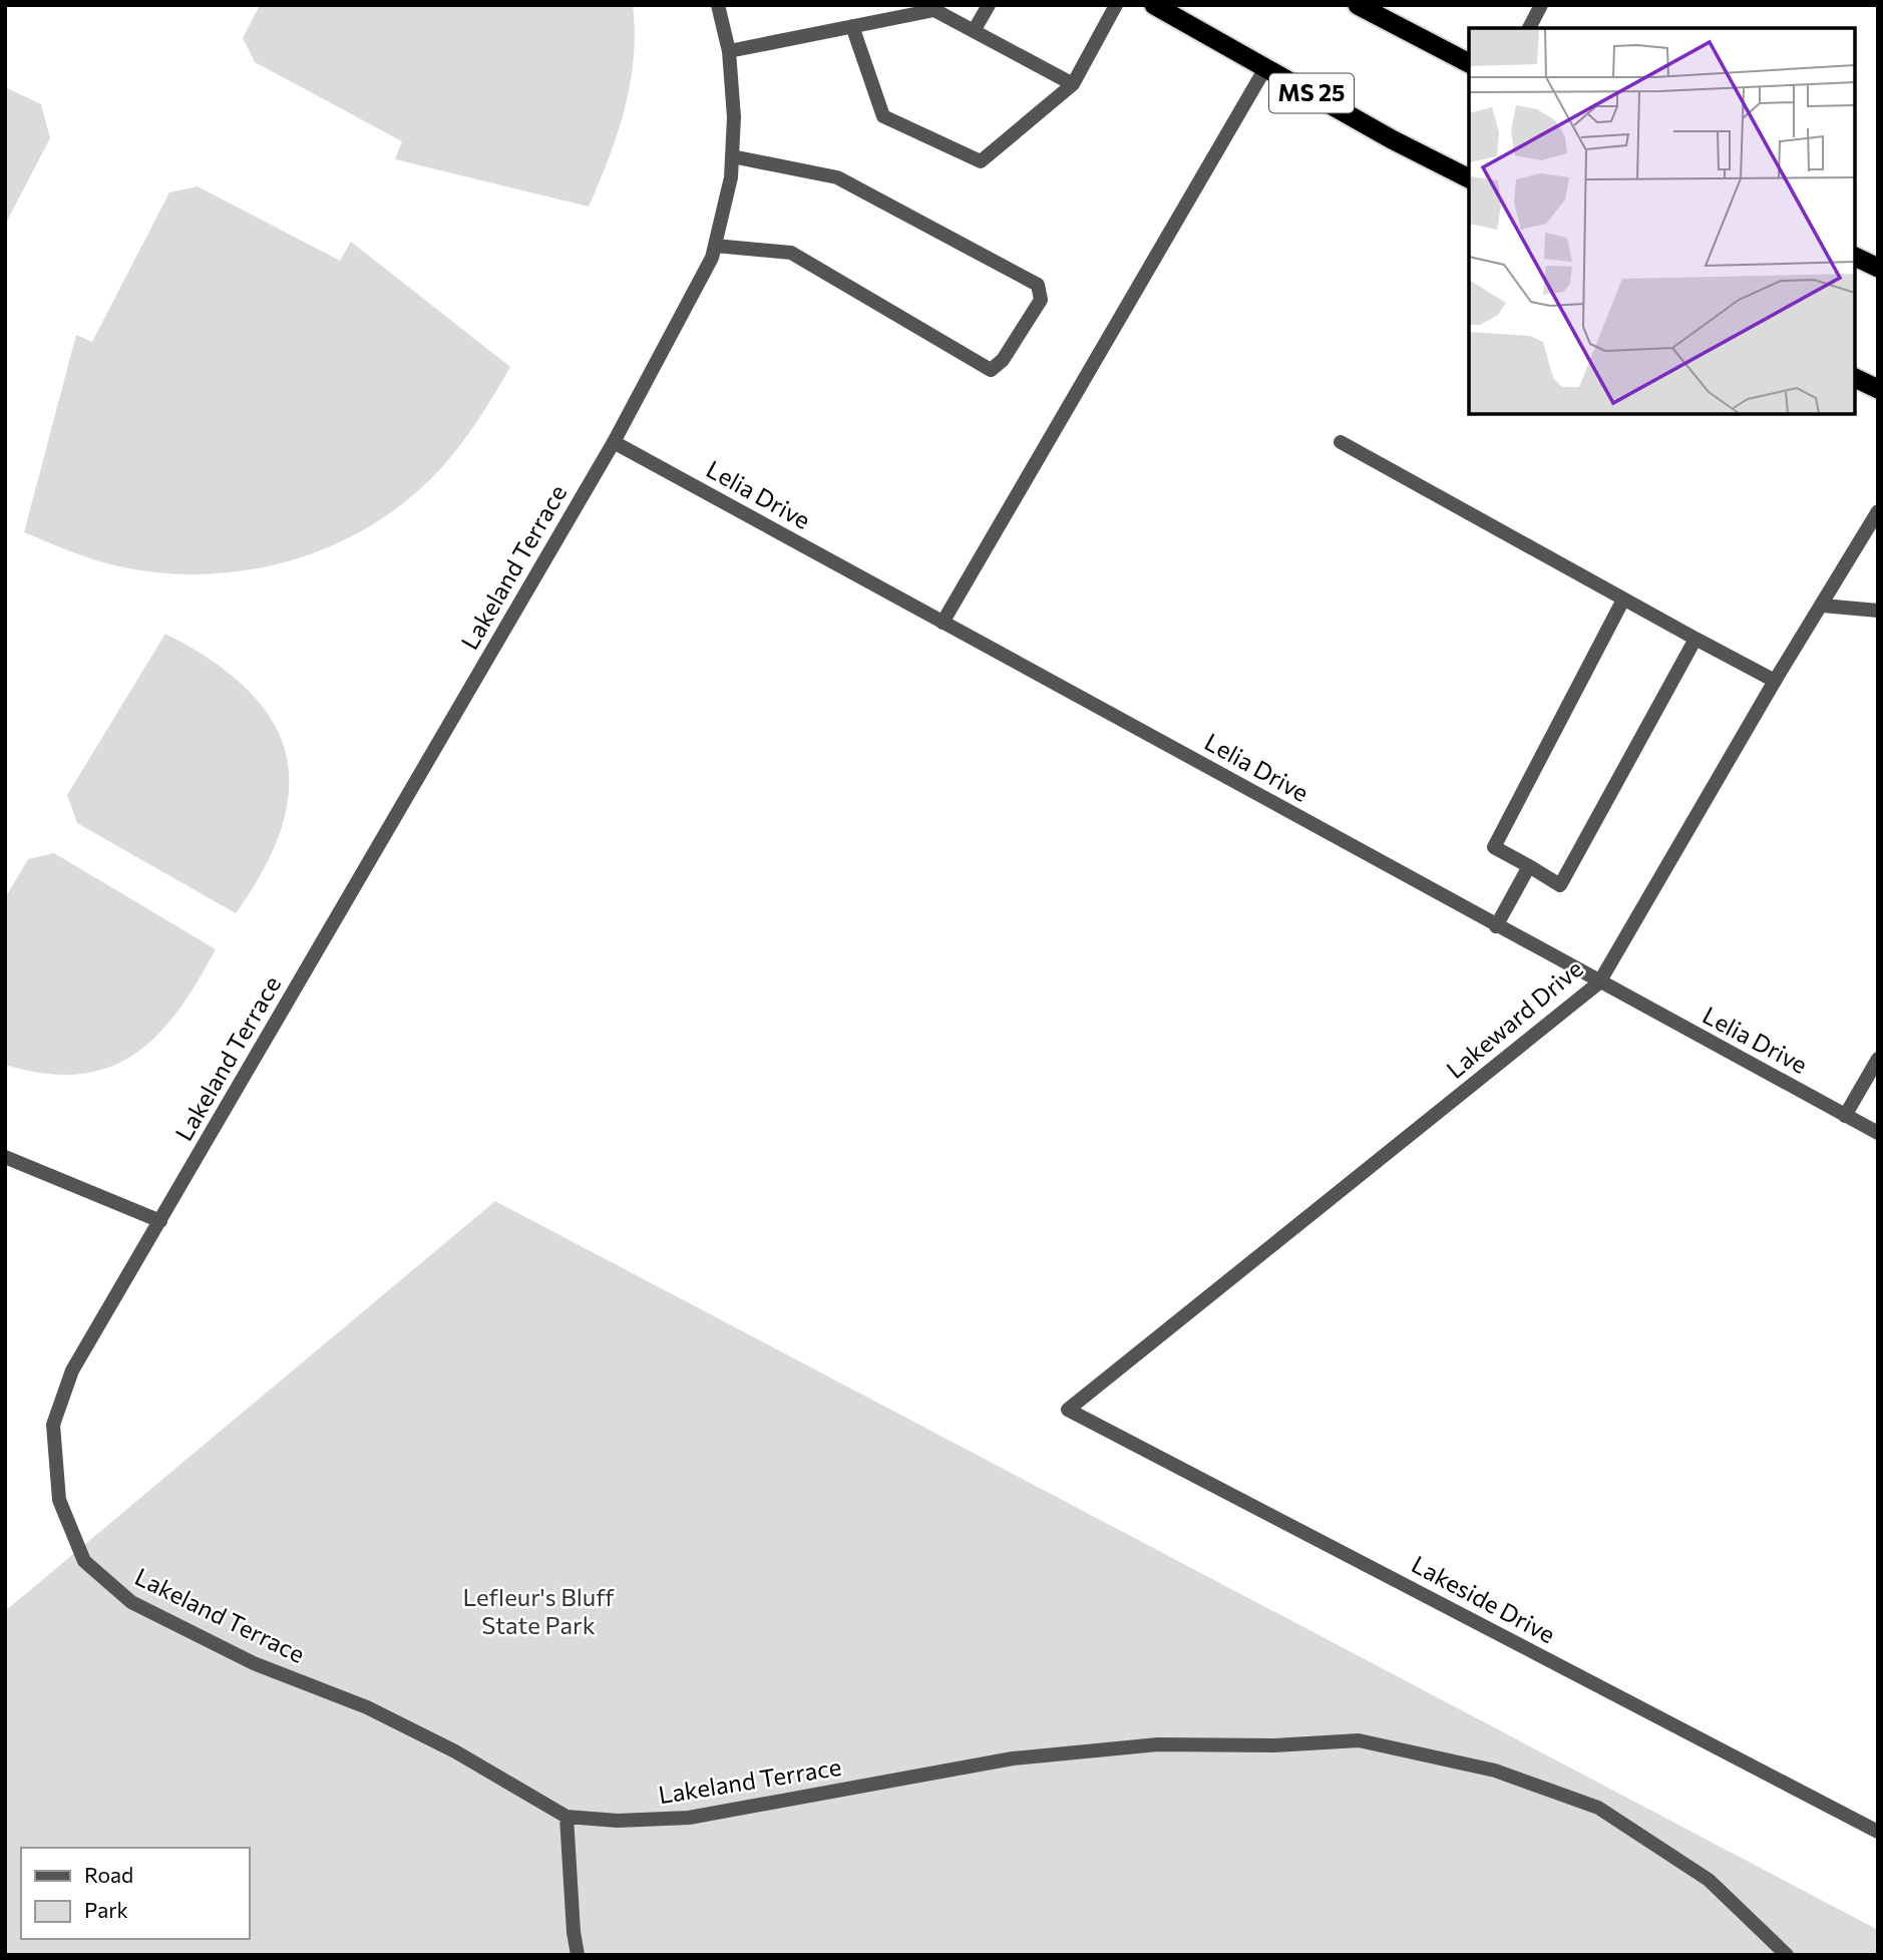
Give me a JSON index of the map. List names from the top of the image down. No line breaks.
{"streets":{"highway":["MS 25"],"street":["Lelia Drive","Lakeland Terrace","Lakeward Drive","Lakeside Drive"]},"crossings":[["Lelia Drive","Lakeland Terrace"],["Lelia Drive","Lakeward Drive"],["Lakeward Drive","Lakeside Drive"]],"parks":["Lefleur's Bluff State Park"],"legend":["Road","Park"]}
